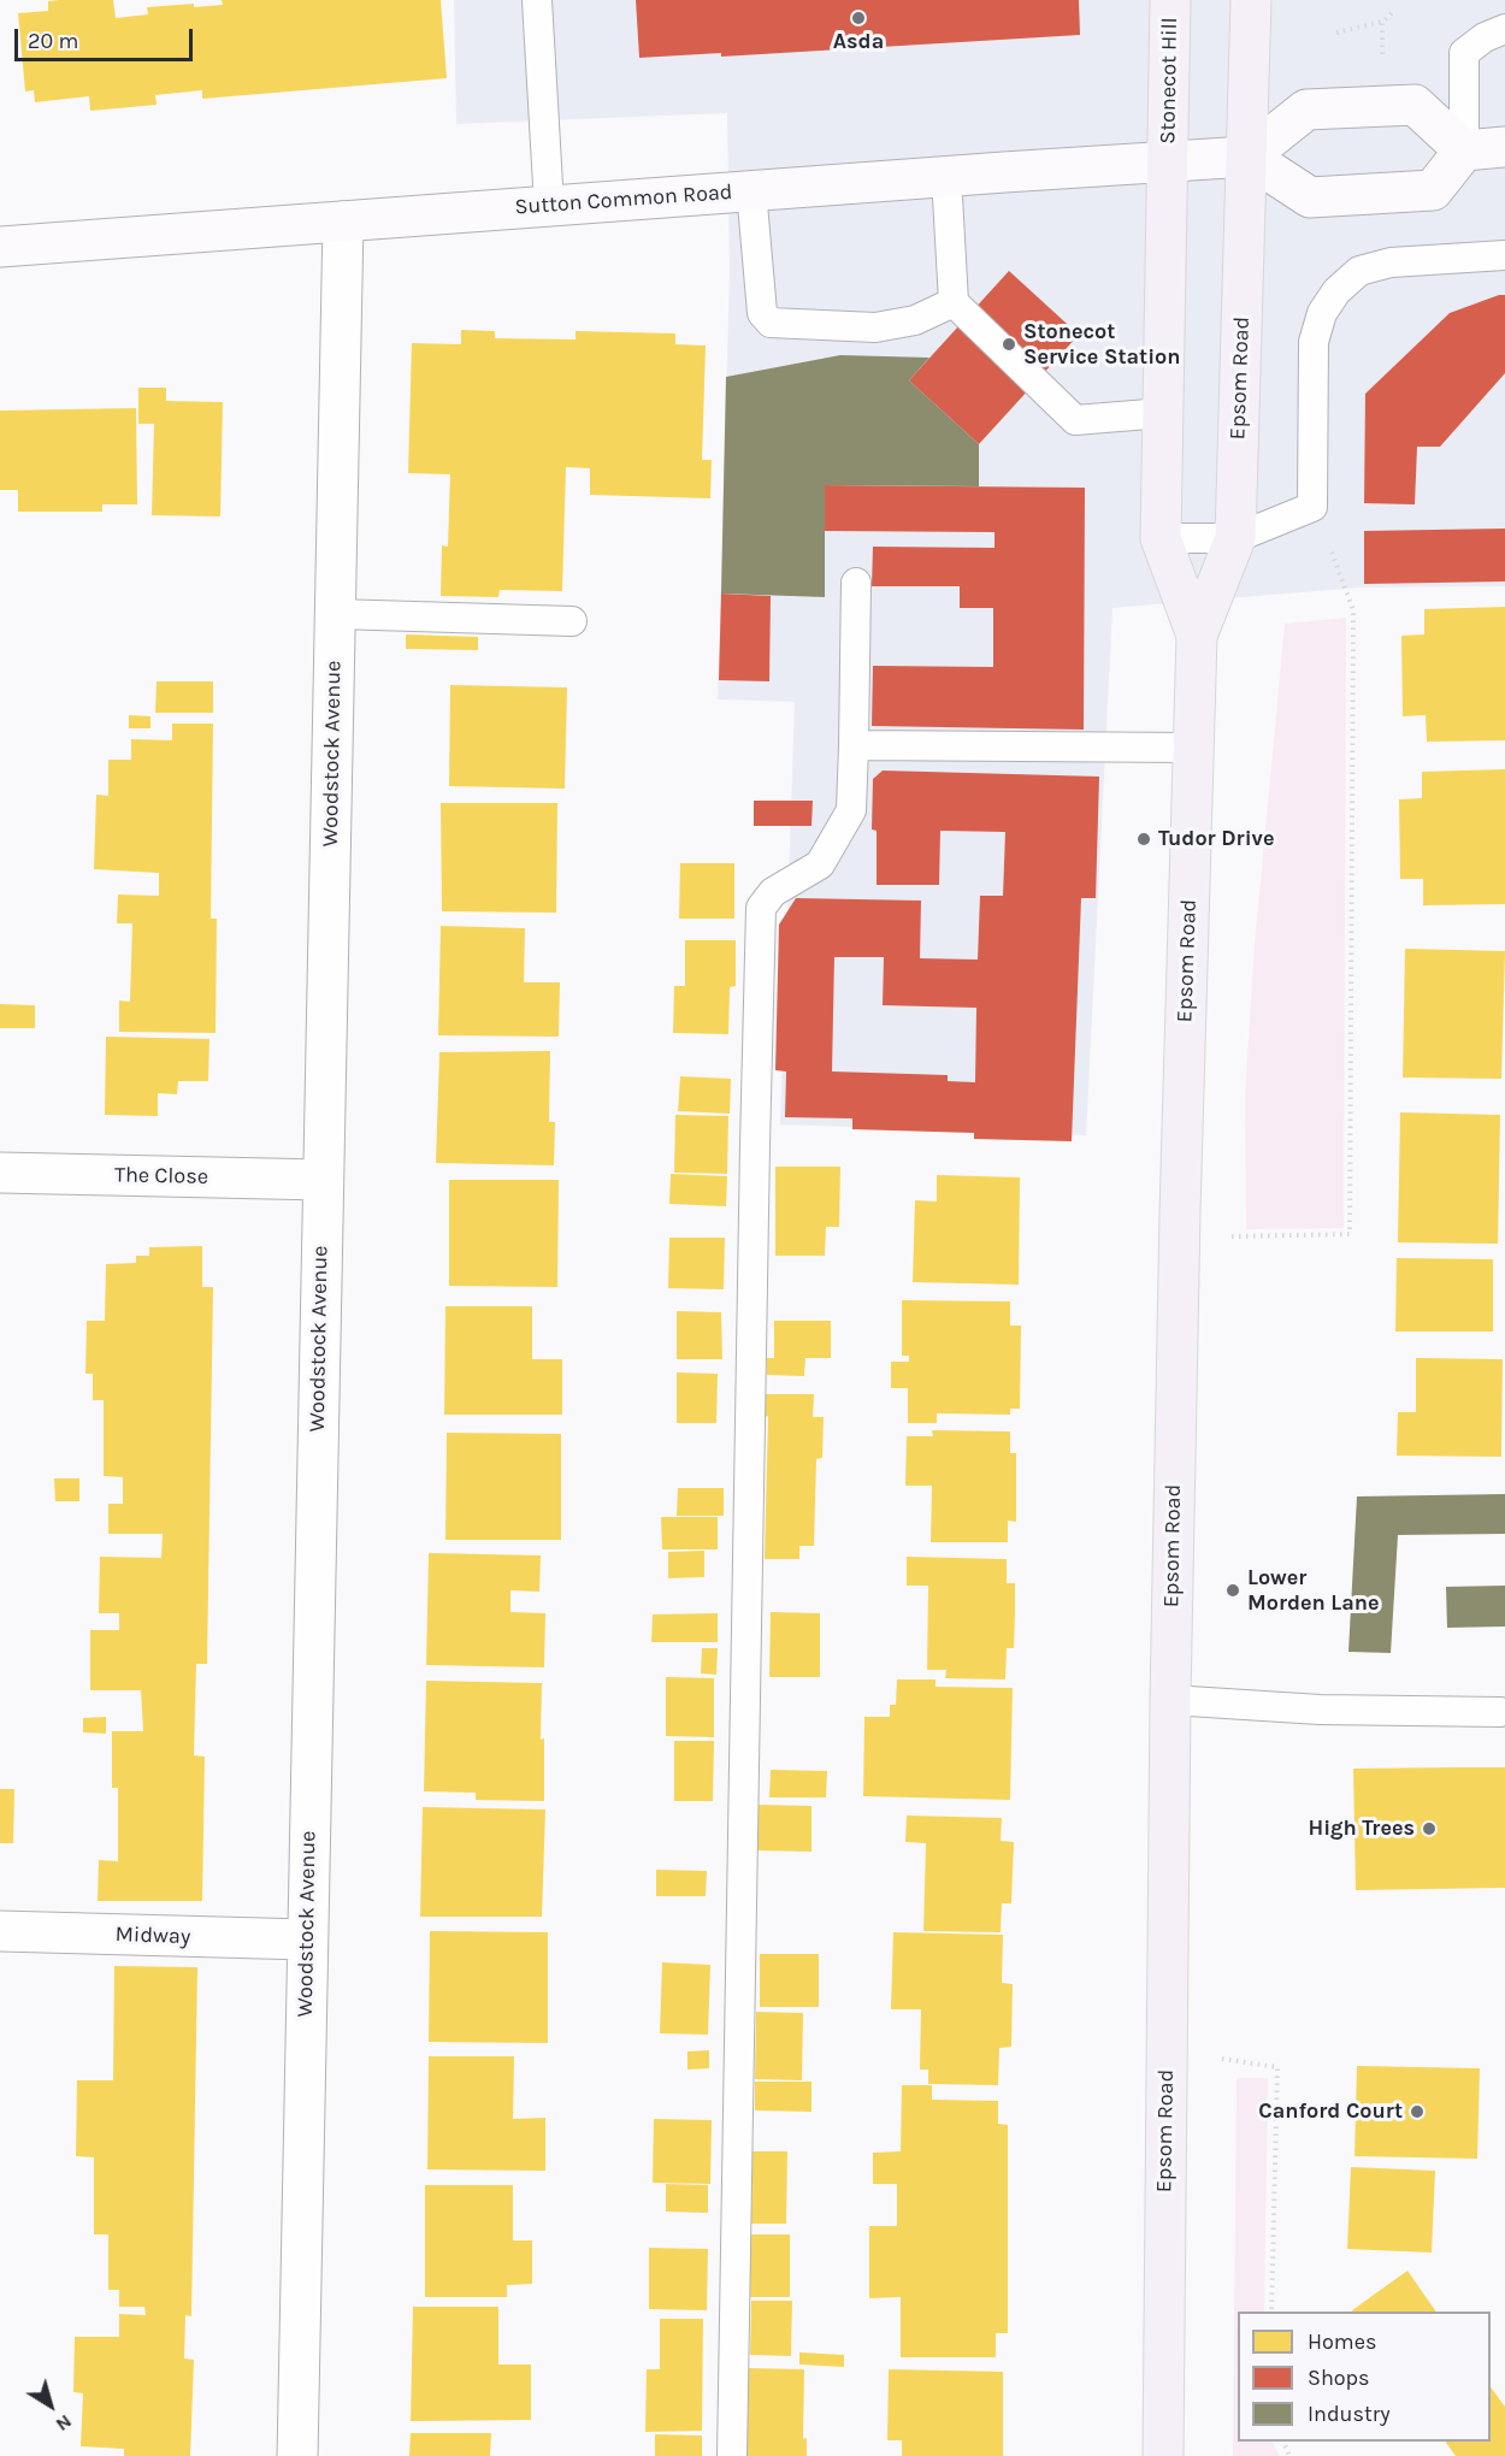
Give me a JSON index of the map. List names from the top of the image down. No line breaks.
{"streets":{"highway":["Stonecot Hill","Epsom Road"],"main road":["Sutton Common Road"],"street":["Woodstock Avenue","The Close","Midway"]},"crossings":[["Stonecot Hill","Sutton Common Road"],["Stonecot Hill","Epsom Road"],["Sutton Common Road","Epsom Road"],["Sutton Common Road","Woodstock Avenue"],["Woodstock Avenue","The Close"],["Woodstock Avenue","Midway"]],"places":["Asda","Stonecot Service Station","Tudor Drive","Lower Morden Lane","High Trees","Canford Court"],"legend":["Homes","Shops","Industry"],"scale_bar":"20 m","north":"bottom right"}
